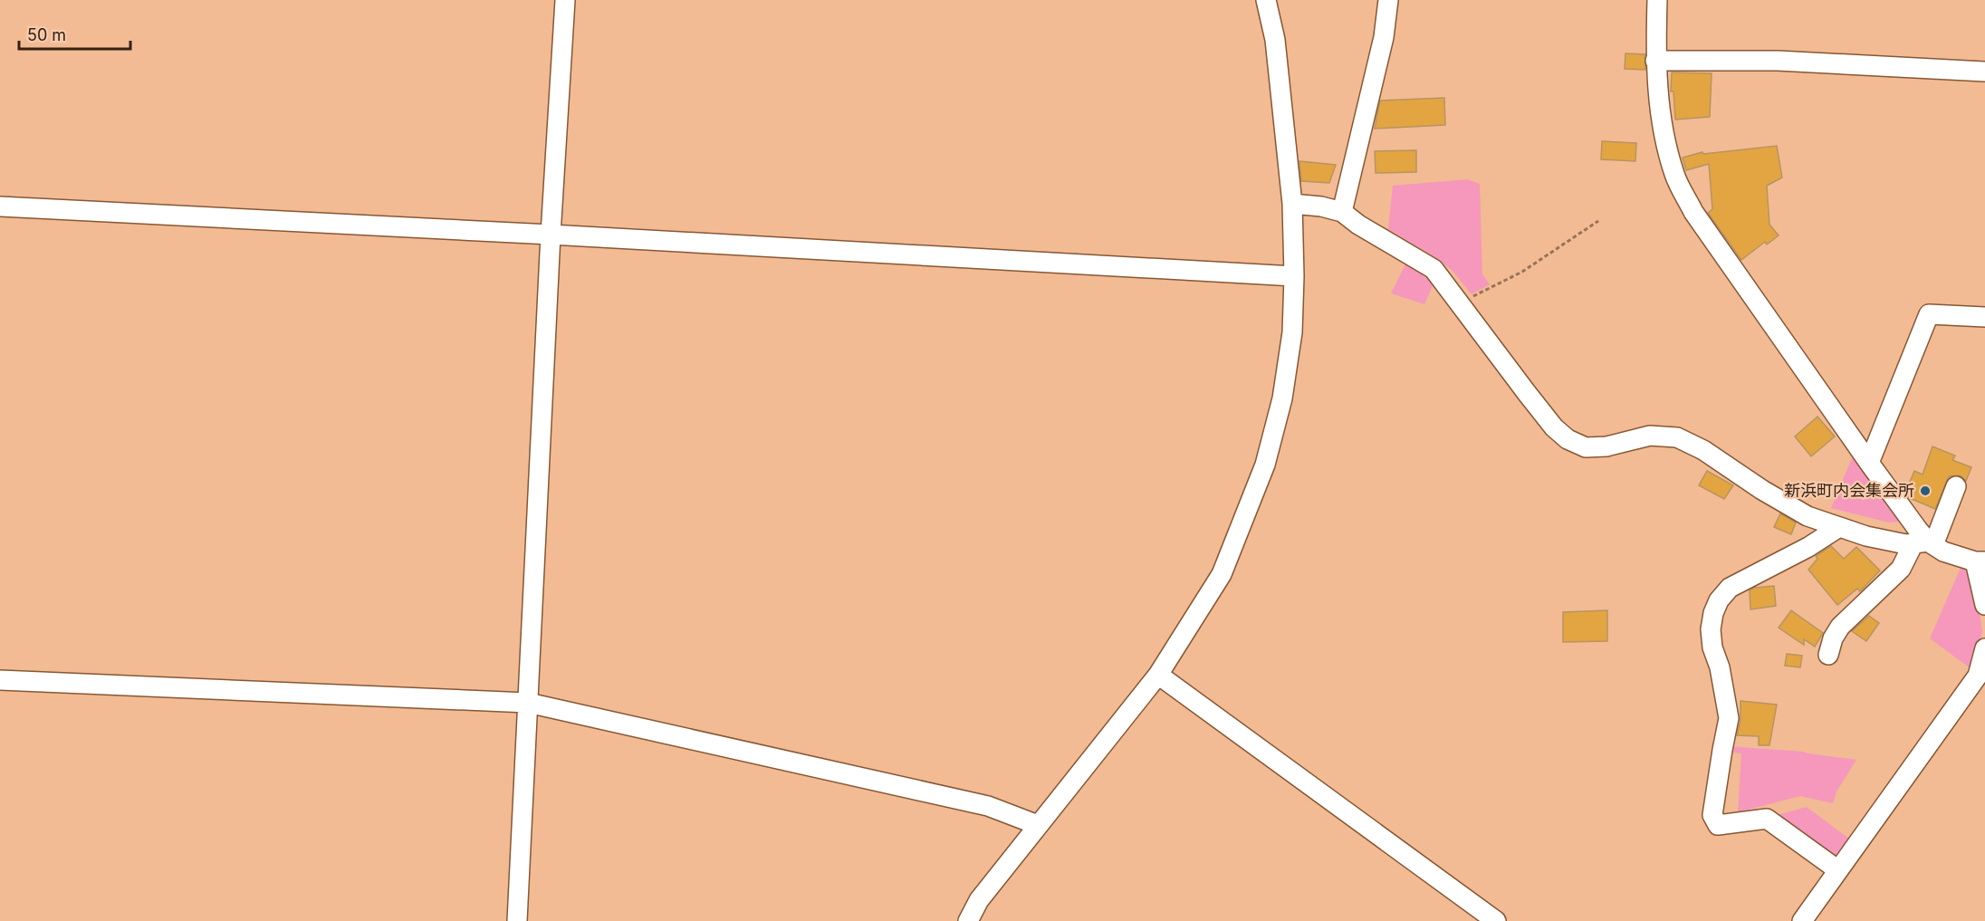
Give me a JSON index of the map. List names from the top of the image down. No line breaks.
{"places":["新浜町内会集会所"],"scale_bar":"50 m"}
